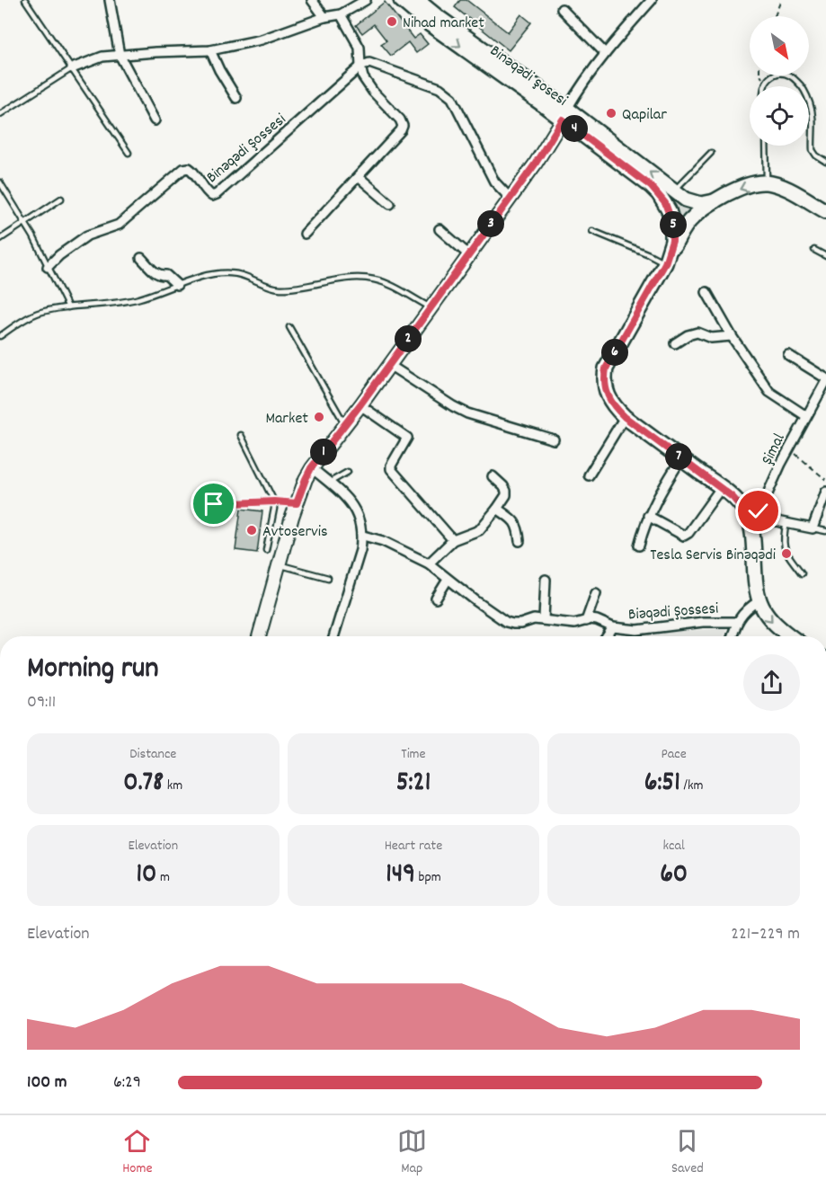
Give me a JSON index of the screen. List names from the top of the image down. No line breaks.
{"streets":{"main road":["Binəqədi şosesi"],"street":["Binəqədi Şossesi","Şimal","Biəqədi Şossesi"]},"crossings":[["Binəqədi şosesi","Şimal"]],"places":["Nihad market","Qapilar","Market","Avtoservis","Tesla Servis Binəqədi"],"north":"bottom right","page":{"pins":["4","3","5","2","6","1","7"],"heading":["Morning run","09:11"],"stats":[["Distance","0.78 km"],["Time","5:21"],["Pace","6:51 /km"],["Elevation","10 m"],["Heart rate","149 bpm"],["kcal","60"]],"chart":["Elevation","221–229 m"],"list":[{"name":"100 m","note":"6:29"}],"tabs":["Home","Map","Saved"]}}
